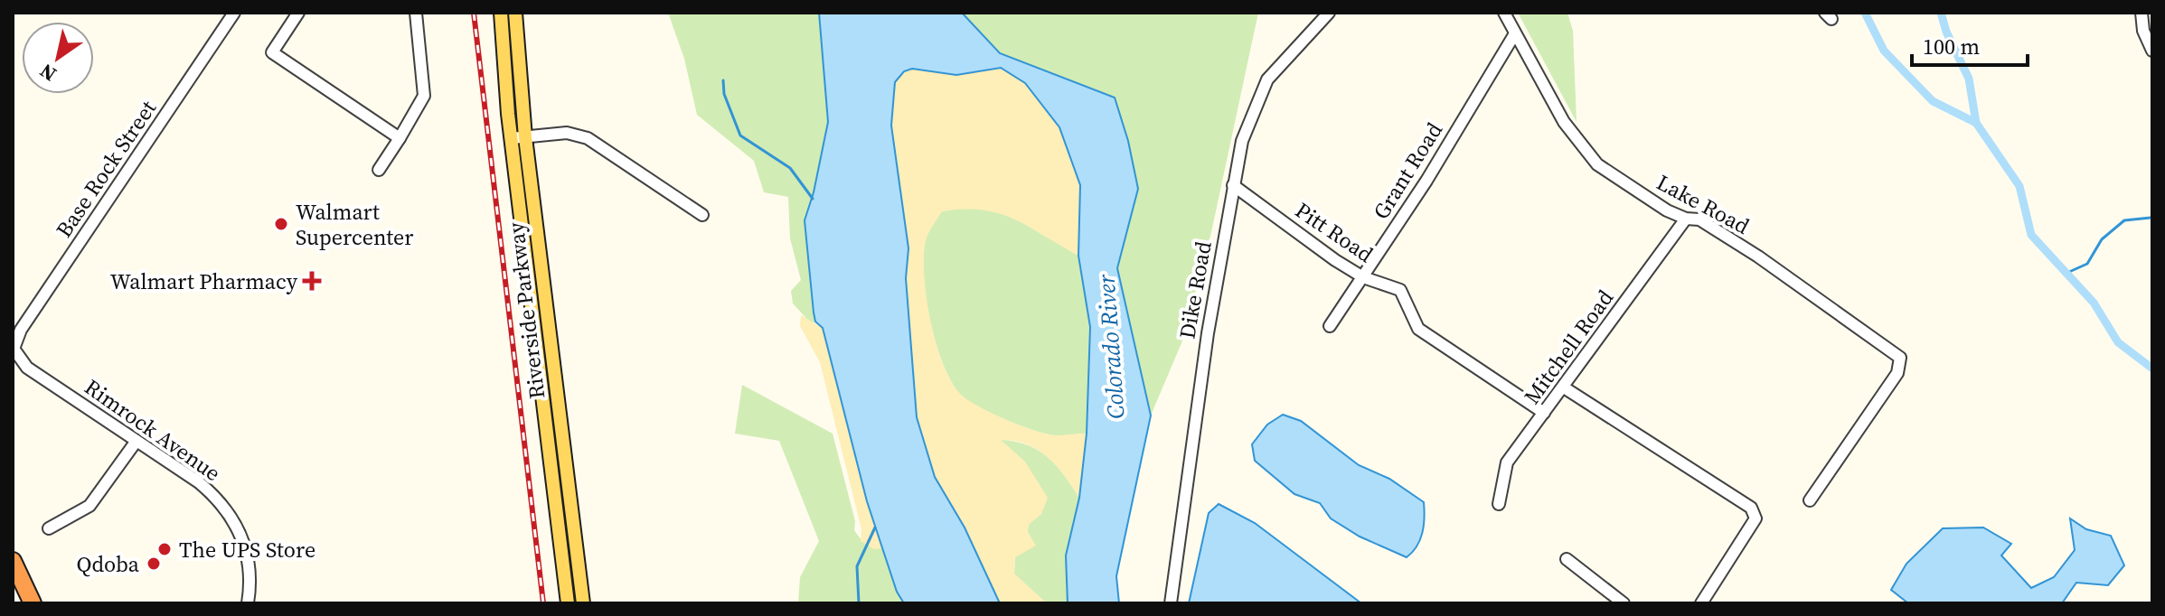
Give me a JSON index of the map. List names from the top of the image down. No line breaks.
{"streets":{"main road":["Riverside Parkway"],"street":["Base Rock Street","Grant Road","Lake Road","Pitt Road","Dike Road","Mitchell Road","Rimrock Avenue"]},"crossings":[["Base Rock Street","Rimrock Avenue"],["Grant Road","Lake Road"],["Grant Road","Pitt Road"],["Lake Road","Mitchell Road"],["Pitt Road","Dike Road"],["Pitt Road","Mitchell Road"]],"water":["Colorado River"],"places":{"other":["Walmart Supercenter","The UPS Store","Qdoba"],"health":["Walmart Pharmacy"]},"scale_bar":"100 m","north":"bottom left"}
